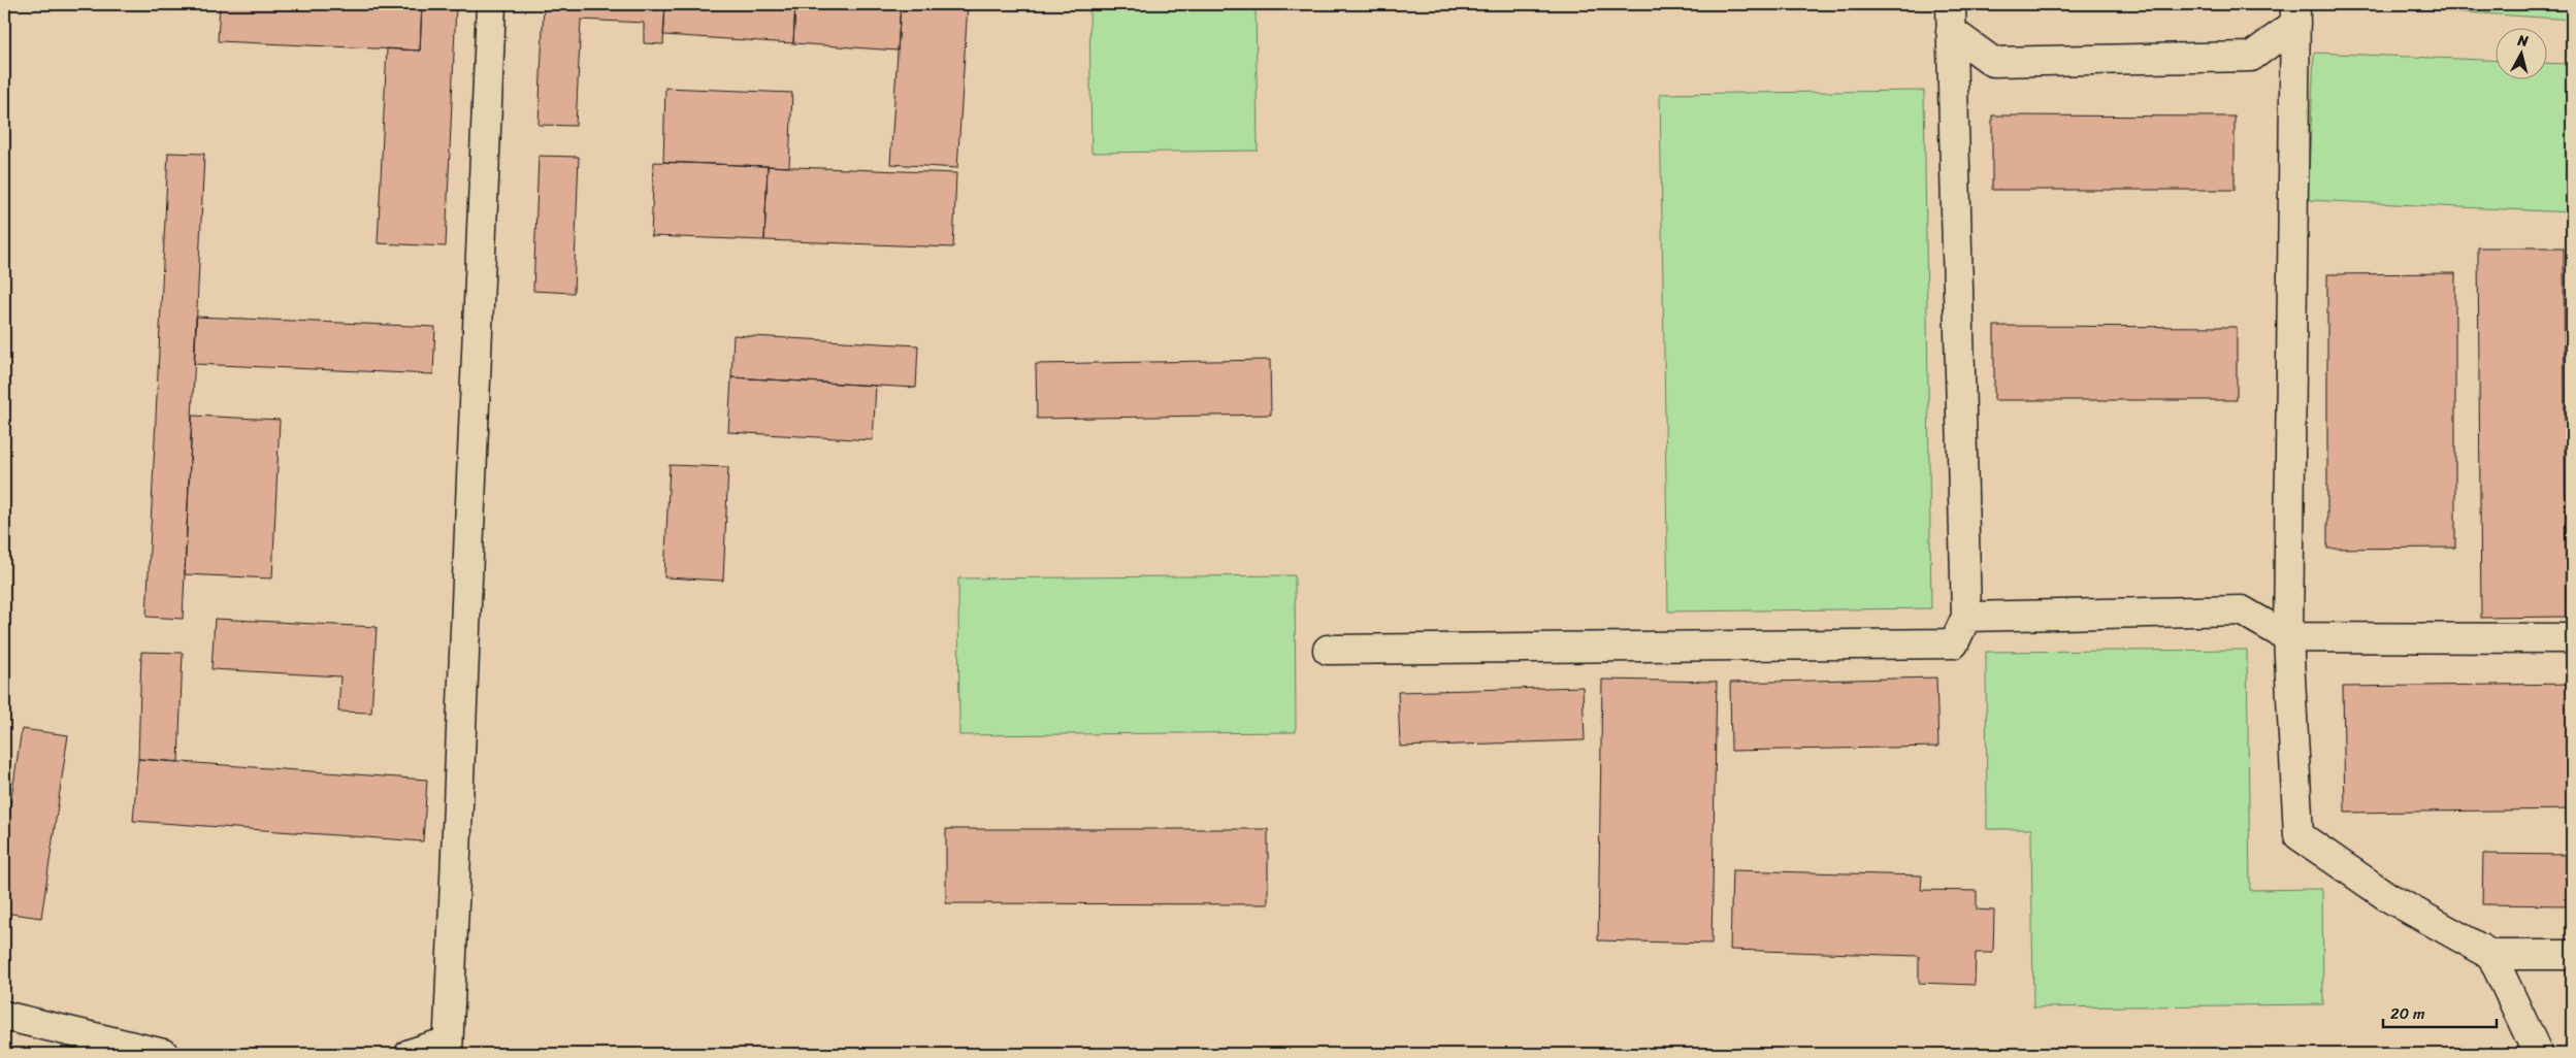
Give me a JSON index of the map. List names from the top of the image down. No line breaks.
{"scale_bar":"20 m","north":"top"}
